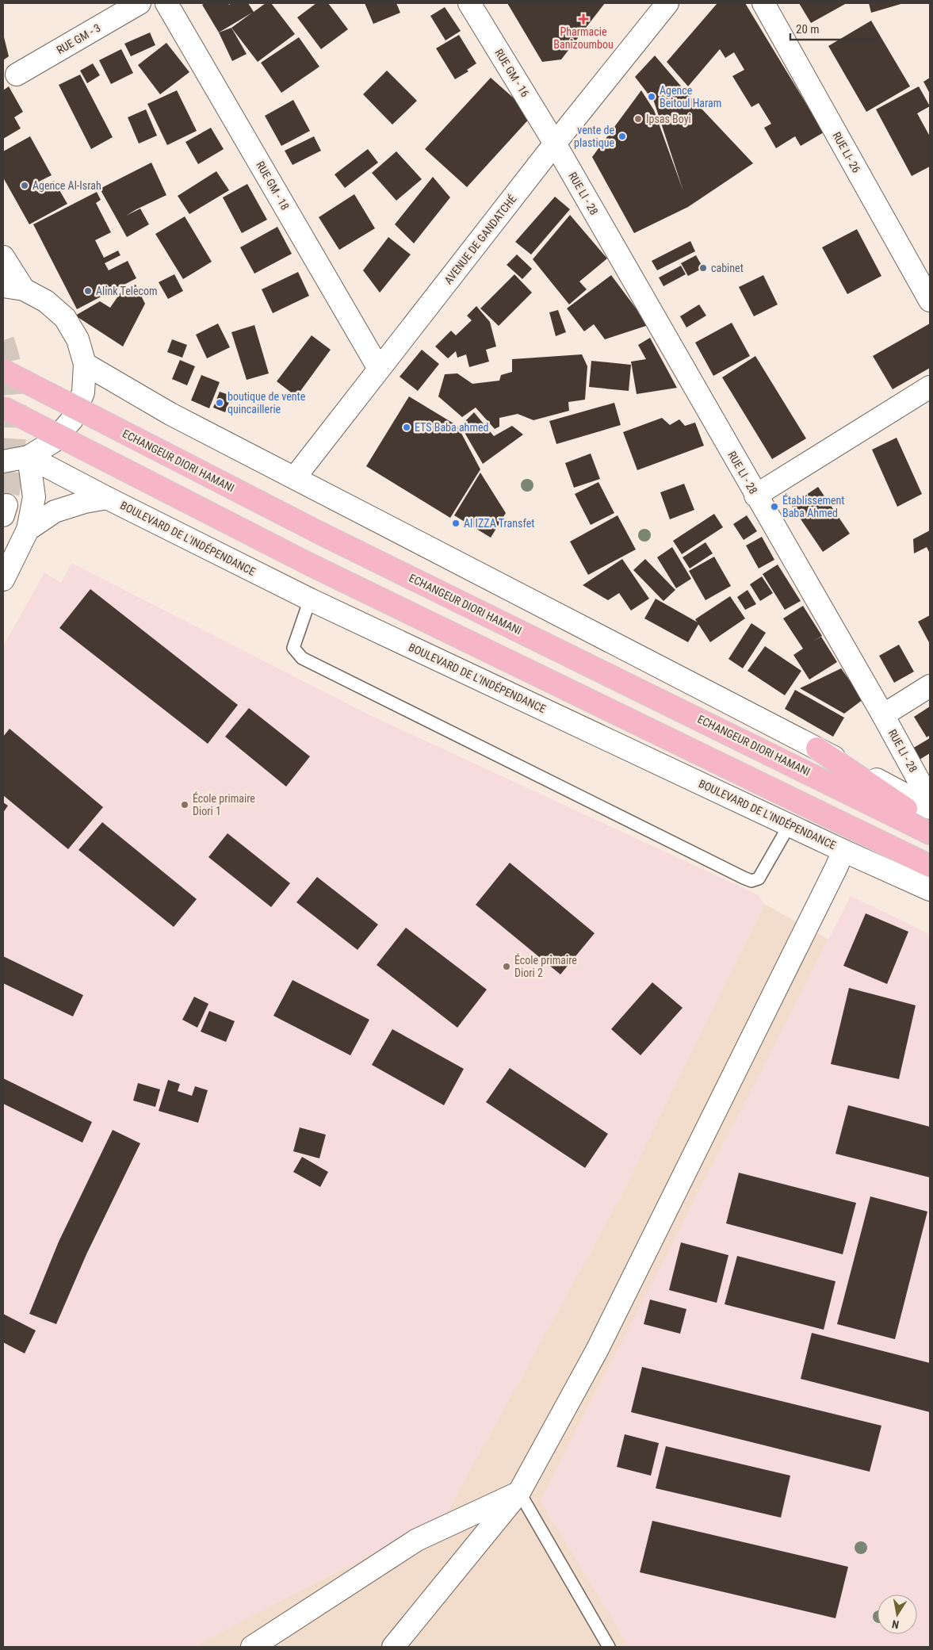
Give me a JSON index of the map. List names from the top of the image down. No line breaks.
{"streets":{"main road":["ECHANGEUR DIORI HAMANI"],"street":["RUE GM - 3","RUE GM - 16","RUE LI- 26","RUE GM - 18","RUE LI - 28","AVENUE DE GANDATCHÉ","BOULEVARD DE L'INDÉPENDANCE"]},"crossings":[["RUE GM - 16","RUE LI - 28"],["RUE GM - 16","AVENUE DE GANDATCHÉ"],["RUE GM - 18","AVENUE DE GANDATCHÉ"],["RUE LI - 28","AVENUE DE GANDATCHÉ"]],"places":{"health":["Pharmacie Banizoumbou"],"other":["Agence Beitoul Haram","Ipsas Boyi","vente de plastique","Agence Al-Israh","cabinet","Alink Telecom","boutique de vente quincaillerie","ETS Baba ahmed","Établissement Baba Ahmed","Al IZZA Transfet","École primaire Diori 1","École primaire Diori 2"]},"scale_bar":"20 m","north":"bottom"}
